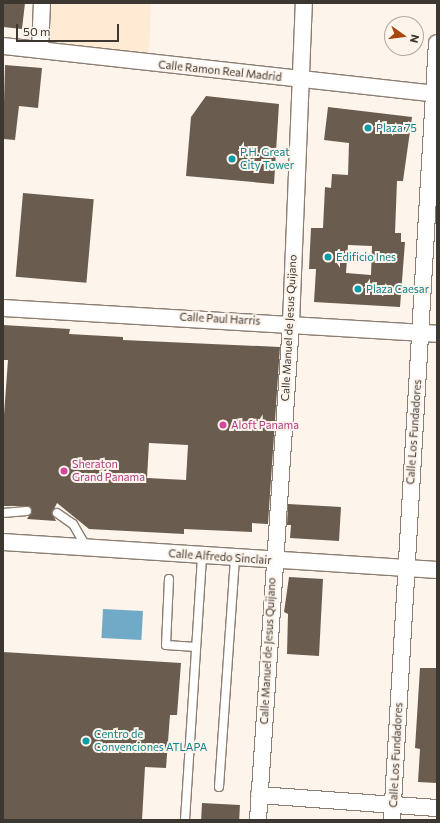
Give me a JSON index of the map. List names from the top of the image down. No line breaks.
{"streets":{"street":["Calle Ramon Real Madrid","Calle Paul Harris","Calle Manuel de Jesus Quijano","Calle Los Fundadores","Calle Alfredo Sinclair"]},"crossings":[["Calle Ramon Real Madrid","Calle Manuel de Jesus Quijano"],["Calle Ramon Real Madrid","Calle Los Fundadores"],["Calle Paul Harris","Calle Manuel de Jesus Quijano"],["Calle Paul Harris","Calle Los Fundadores"],["Calle Manuel de Jesus Quijano","Calle Alfredo Sinclair"],["Calle Los Fundadores","Calle Alfredo Sinclair"]],"places":["Plaza 75","P.H. Great City Tower","Edificio Ines","Plaza Caesar","Aloft Panama","Sheraton Grand Panama","Centro de Convenciones ATLAPA"],"scale_bar":"50 m","north":"right"}
